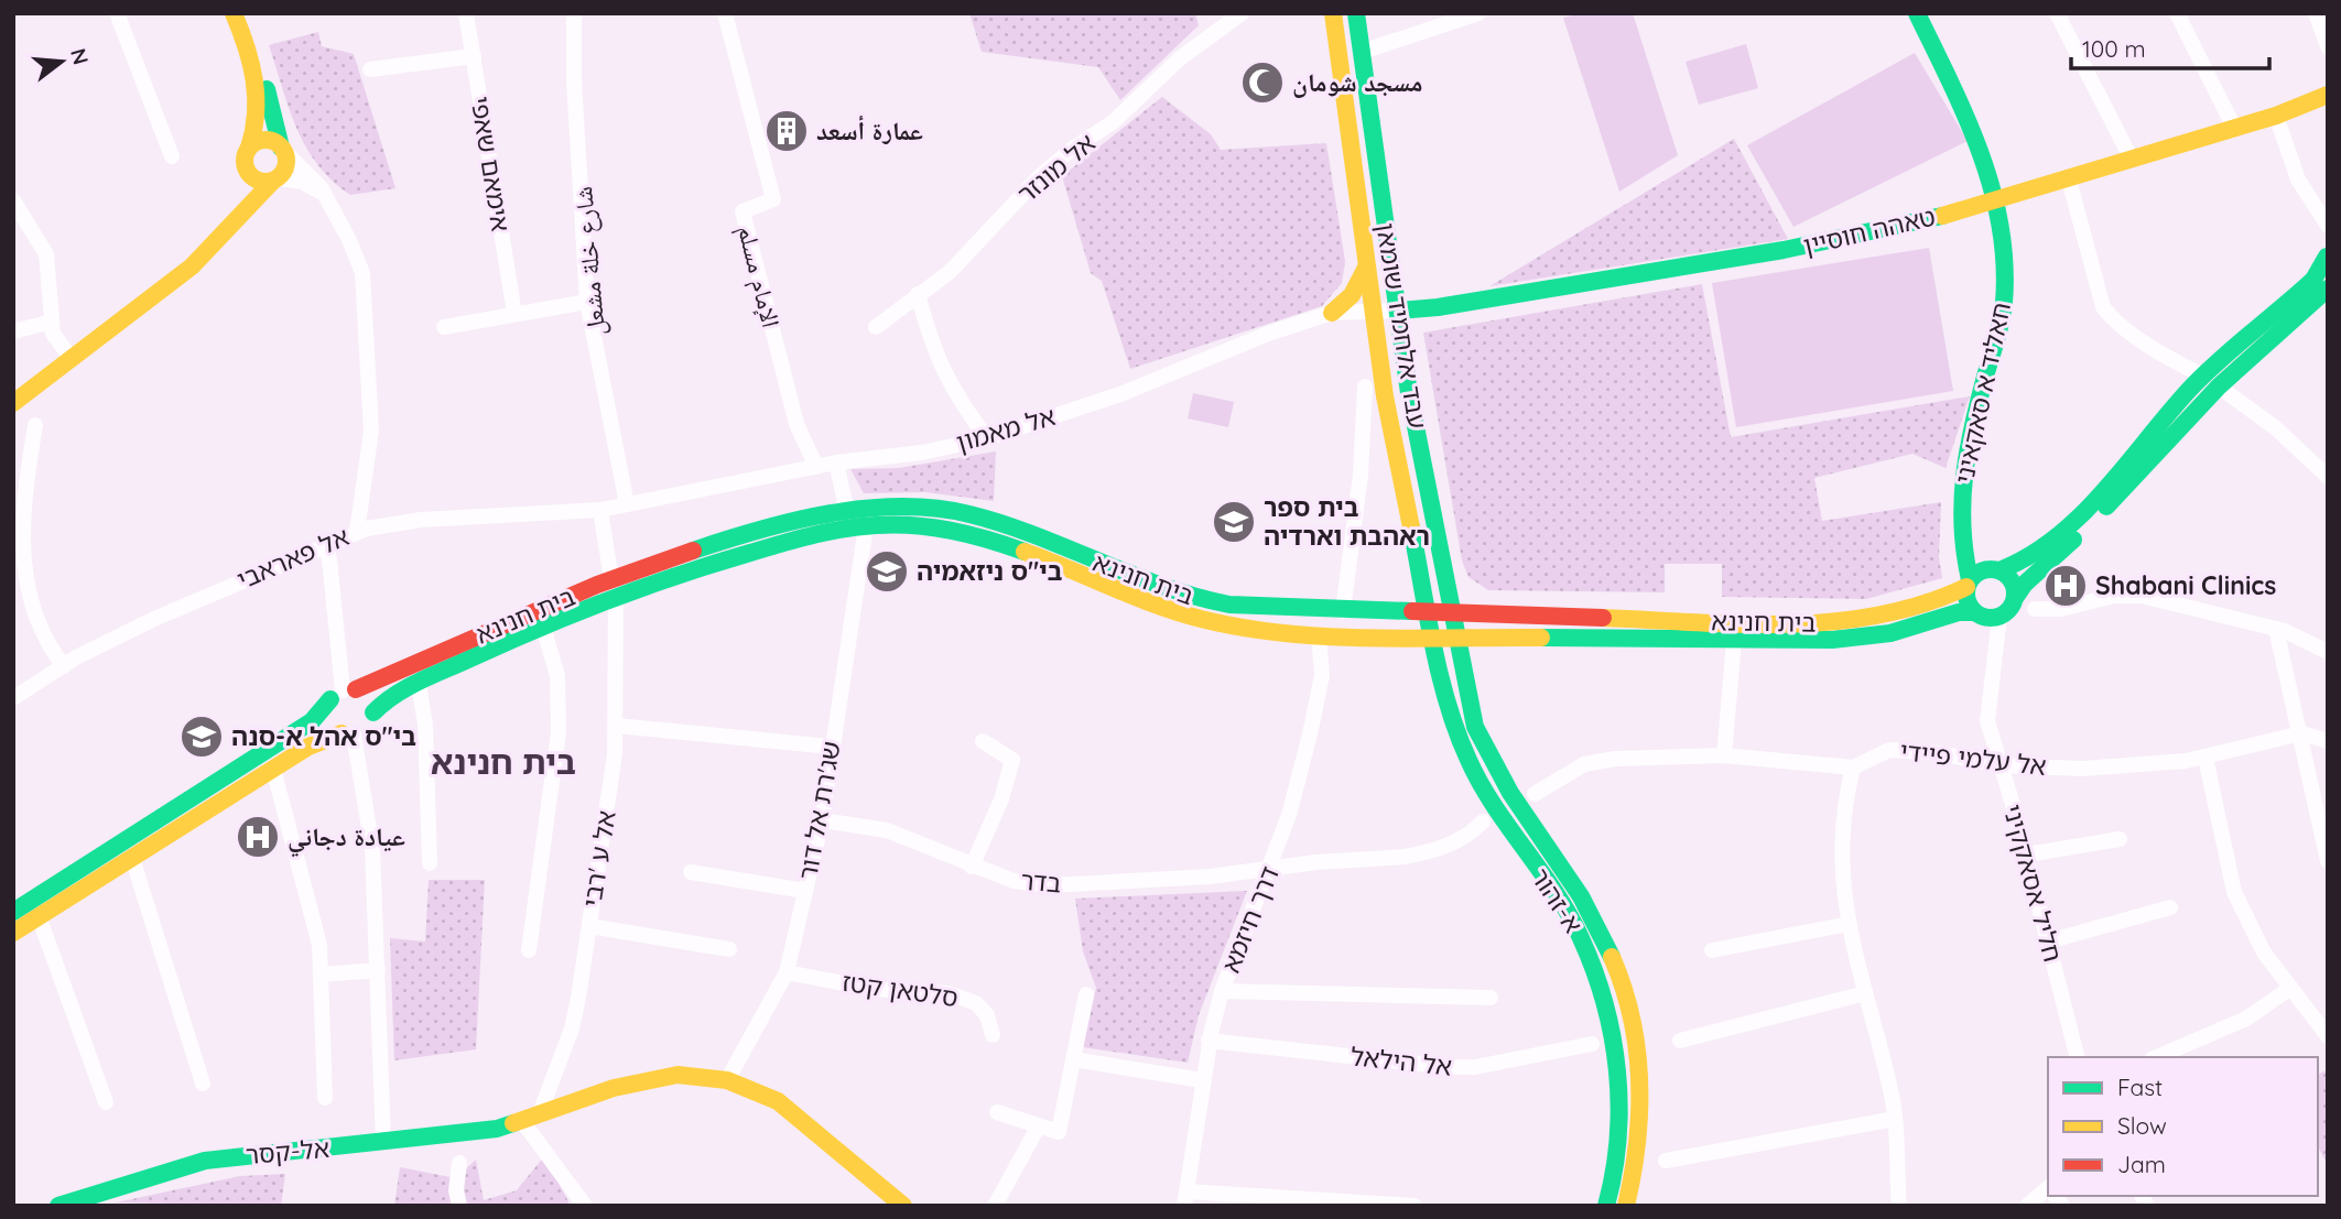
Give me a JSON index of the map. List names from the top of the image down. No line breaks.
{"streets":{"street":["אימאם שאפי","אל מונזר","טאהה חוסיין","شارع خلة مشعل","الإمام مسلم","עבד אלחמיד שומאן","חאליד א סאקאיני","אל מאמון","אל פאראבי","בית חנינא","אל עלמי פיידי","שג'רת אל דור","אל ע 'רבי","בדר","חליל אסאקקיני","א-זהור","דרך חיזמא","סלטאן קטז","אל הילאל","אל-קסר"]},"crossings":[["טאהה חוסיין","עבד אלחמיד שומאן"],["טאהה חוסיין","חאליד א סאקאיני"],["טאהה חוסיין","אל מאמון"],["شارع خلة مشعل","אל מאמון"],["الإمام مسلم","אל מאמון"],["עבד אלחמיד שומאן","אל מאמון"],["עבד אלחמיד שומאן","בית חנינא"],["עבד אלחמיד שומאן","א-זהור"],["חאליד א סאקאיני","בית חנינא"],["חאליד א סאקאיני","חליל אסאקקיני"],["אל מאמון","אל פאראבי"],["בית חנינא","שג'רת אל דור"],["בית חנינא","אל ע 'רבי"],["בית חנינא","חליל אסאקקיני"],["בית חנינא","א-זהור"],["בית חנינא","דרך חיזמא"],["אל עלמי פיידי","חליל אסאקקיני"],["שג'רת אל דור","בדר"],["שג'רת אל דור","סלטאן קטז"],["שג'רת אל דור","אל-קסר"],["אל ע 'רבי","אל-קסר"],["בדר","דרך חיזמא"],["דרך חיזמא","אל הילאל"]],"districts":["בית חנינא"],"places":{"mosque":["مسجد شومان"],"building":["عمارة أسعد"],"school or university":["בית ספר ראהבת וארדיה","בי\"ס ניזאמיה","בי\"ס אהל א-סנה"],"hospital":["Shabani Clinics","عيادة دجاني"]},"legend":["Fast","Slow","Jam"],"scale_bar":"100 m","north":"right"}
